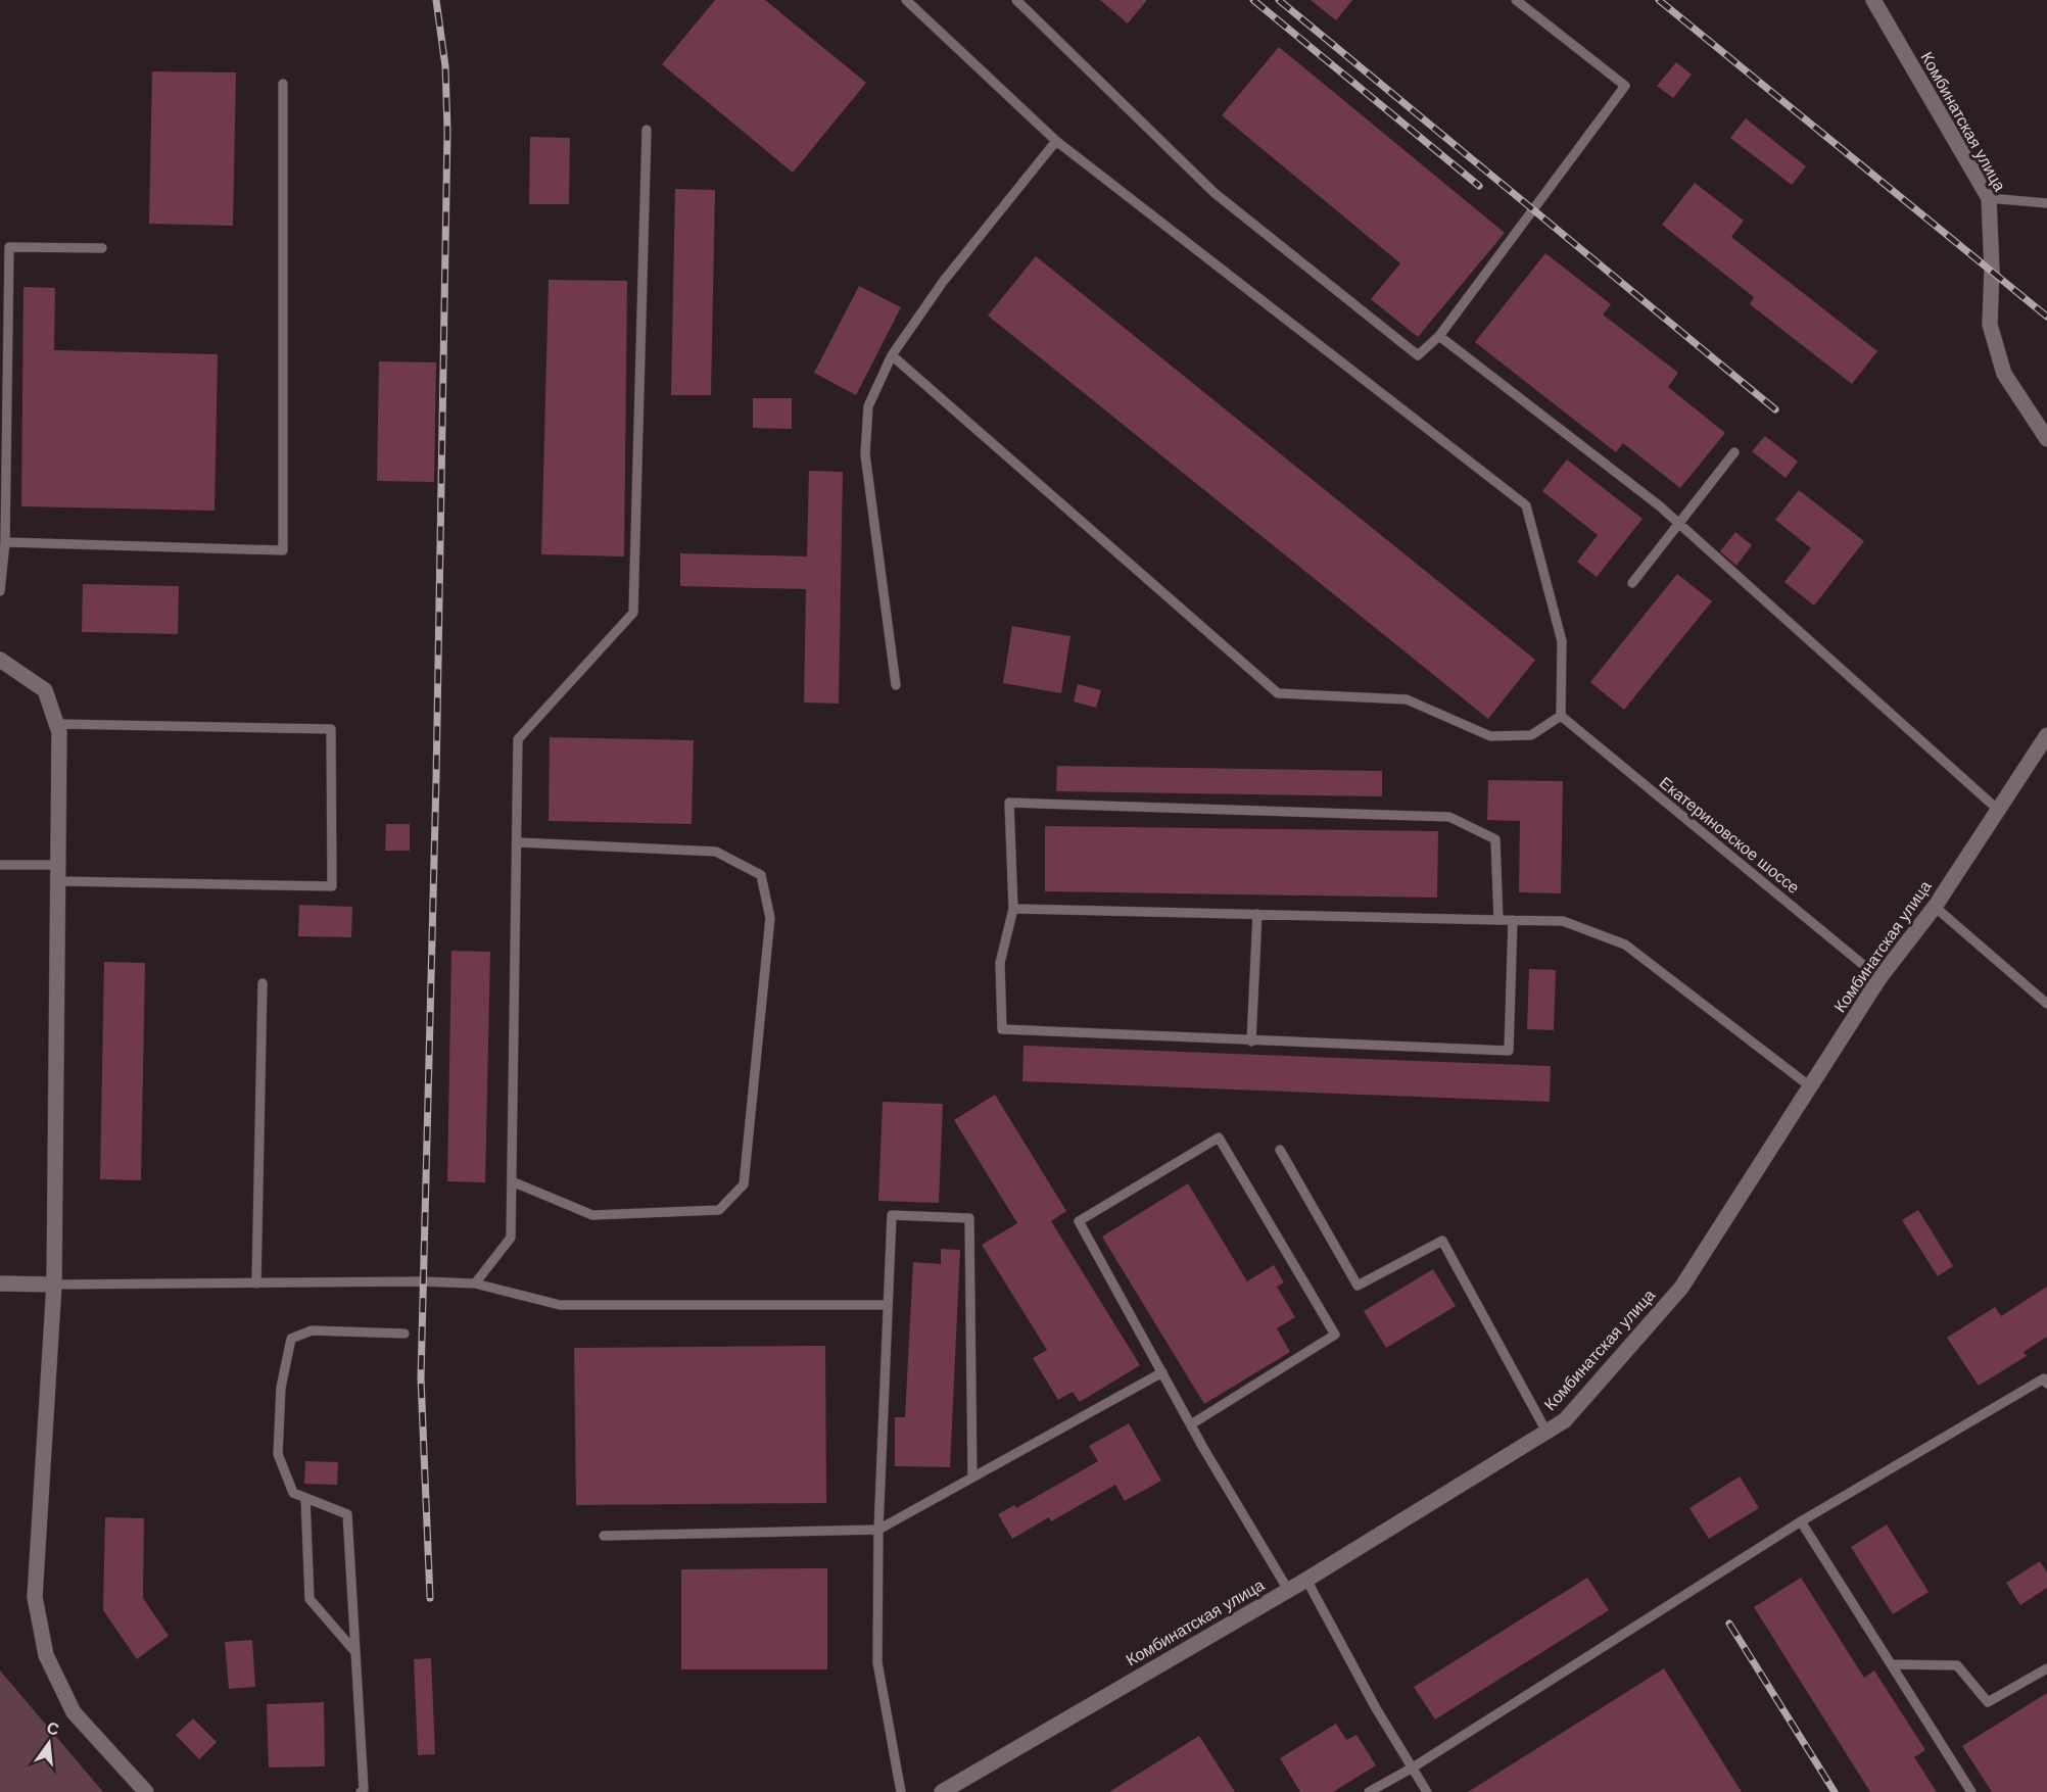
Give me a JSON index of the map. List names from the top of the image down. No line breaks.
{"streets":{"street":["Комбинатская улица"],"lane":["Екатериновское шоссе"]},"crossings":[["Комбинатская улица","Екатериновское шоссе"]],"north":"top"}
